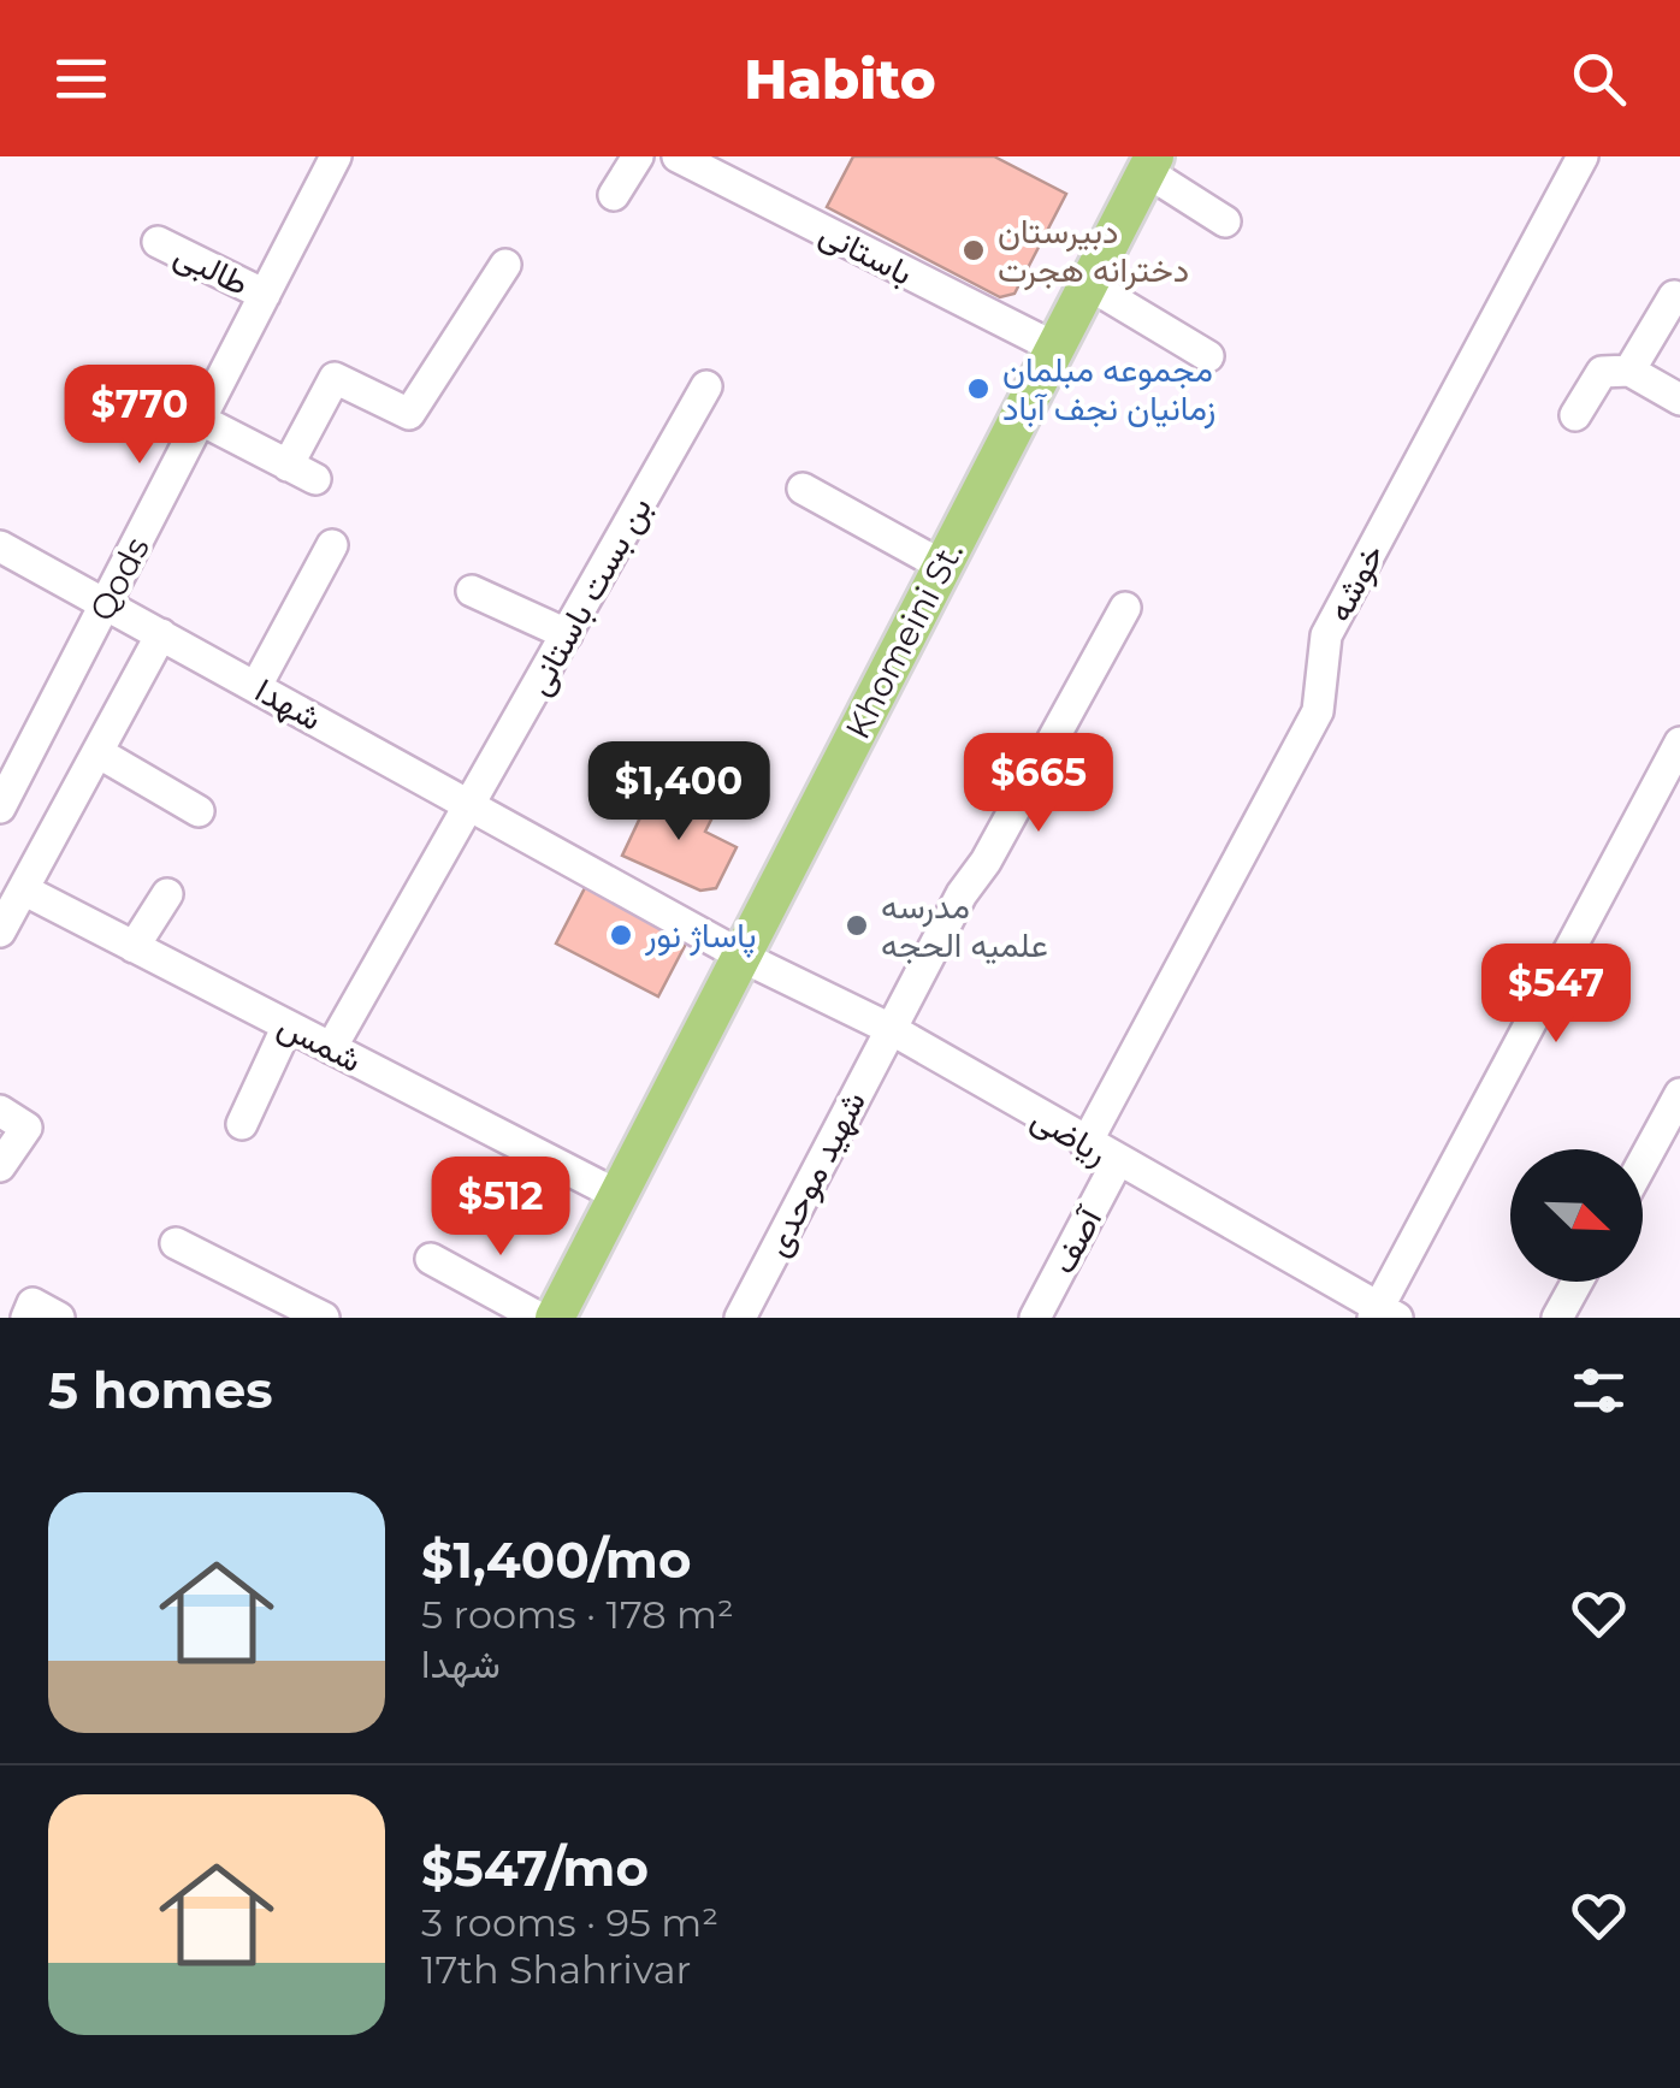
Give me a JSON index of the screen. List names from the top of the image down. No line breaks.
{"streets":{"main road":["Khomeini St."],"street":["باستانی","طالبی","Qods","خوشه","بن بست باستانی","شهدا","شمس","ریاضی","شهید موحدی","آصف"]},"crossings":[["باستانی","Khomeini St."],["طالبی","Qods"],["Qods","شهدا"],["خوشه","ریاضی"],["بن بست باستانی","شهدا"],["Khomeini St.","شهدا"],["Khomeini St.","شمس"],["Khomeini St.","ریاضی"],["شهدا","ریاضی"],["ریاضی","شهید موحدی"],["ریاضی","آصف"]],"places":["دبیرستان دخترانه هجرت","مجموعه مبلمان زمانیان نجف آباد","مدرسه علمیه الحجه","پاساژ نور"],"north":"bottom right","page":{"header":"Habito","price":["$770","$665","$1,400","$547","$512"],"heading":"5 homes","list":[{"name":"$1,400/mo","note":"5 rooms · 178 m² · شهدا"},{"name":"$547/mo","note":"3 rooms · 95 m² · 17th Shahrivar"}]}}
